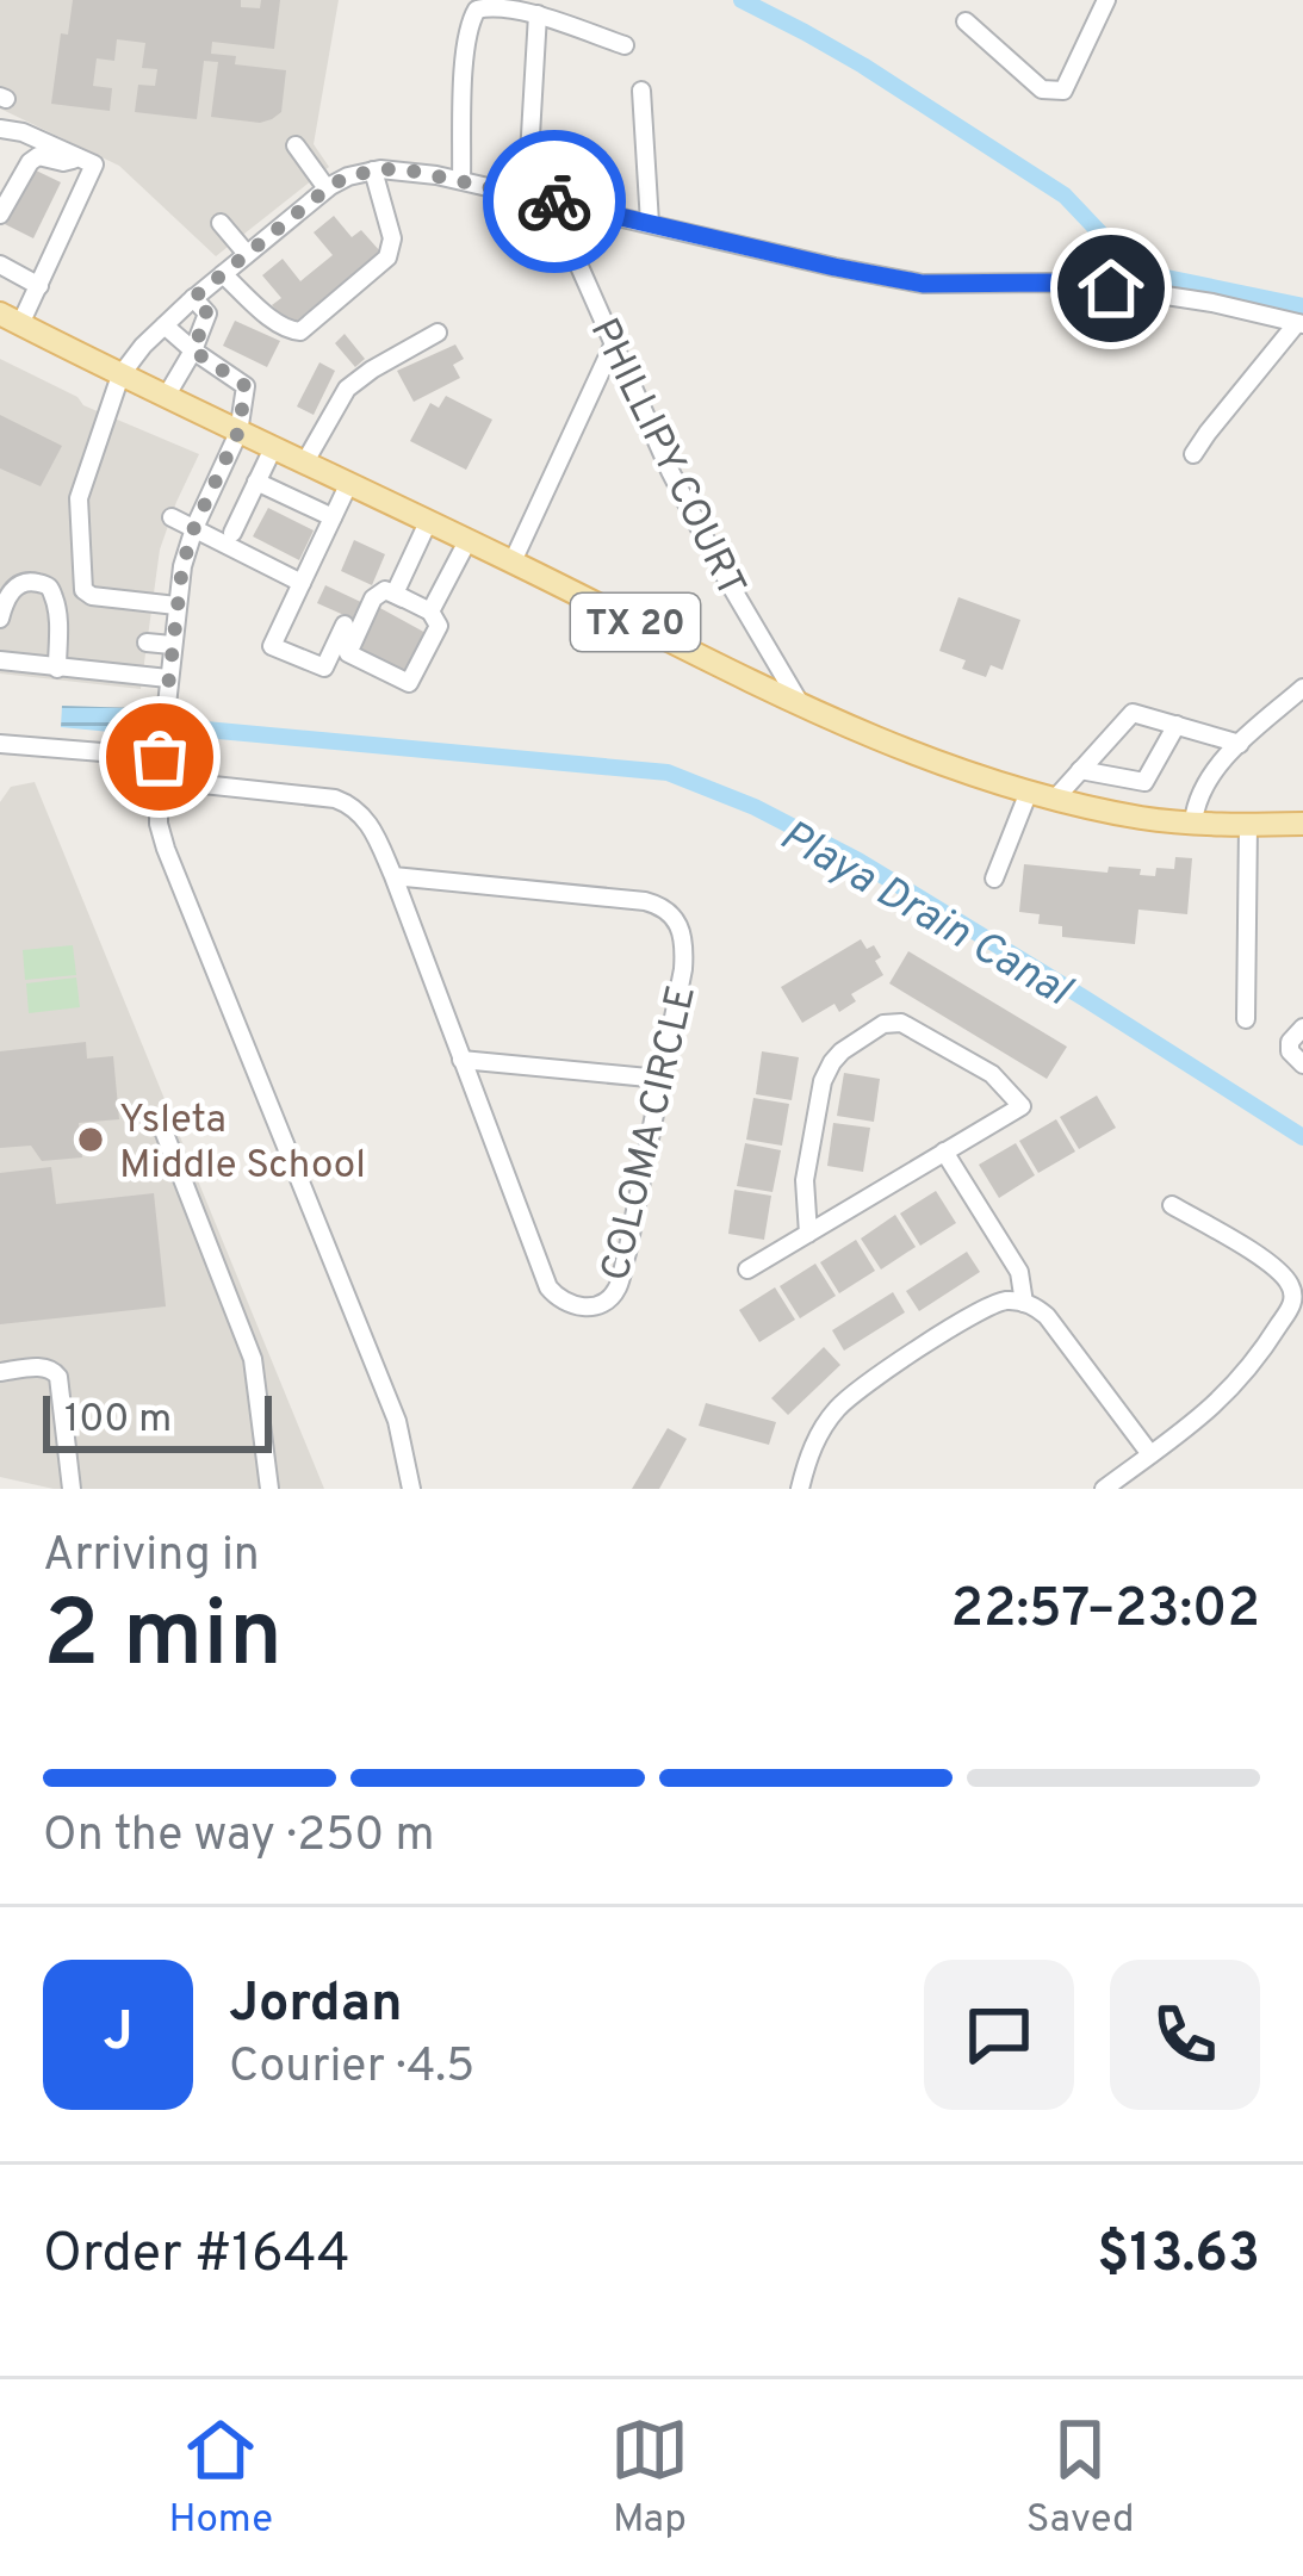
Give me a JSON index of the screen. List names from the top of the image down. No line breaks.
{"streets":{"main road":["TX 20"],"street":["PHILLIPY COURT","COLOMA CIRCLE"]},"crossings":[["PHILLIPY COURT","TX 20"]],"water":["Playa Drain Canal"],"places":["Ysleta Middle School"],"scale_bar":"100 m","page":{"scale":"100 m","heading":["2 min","Arriving in","22:57–23:02"],"panel":["Jordan","Courier · 4.5","Order #1644","$13.63"],"bar":"On the way · 250 m","round":"J","tabs":["Home","Map","Saved"]}}
